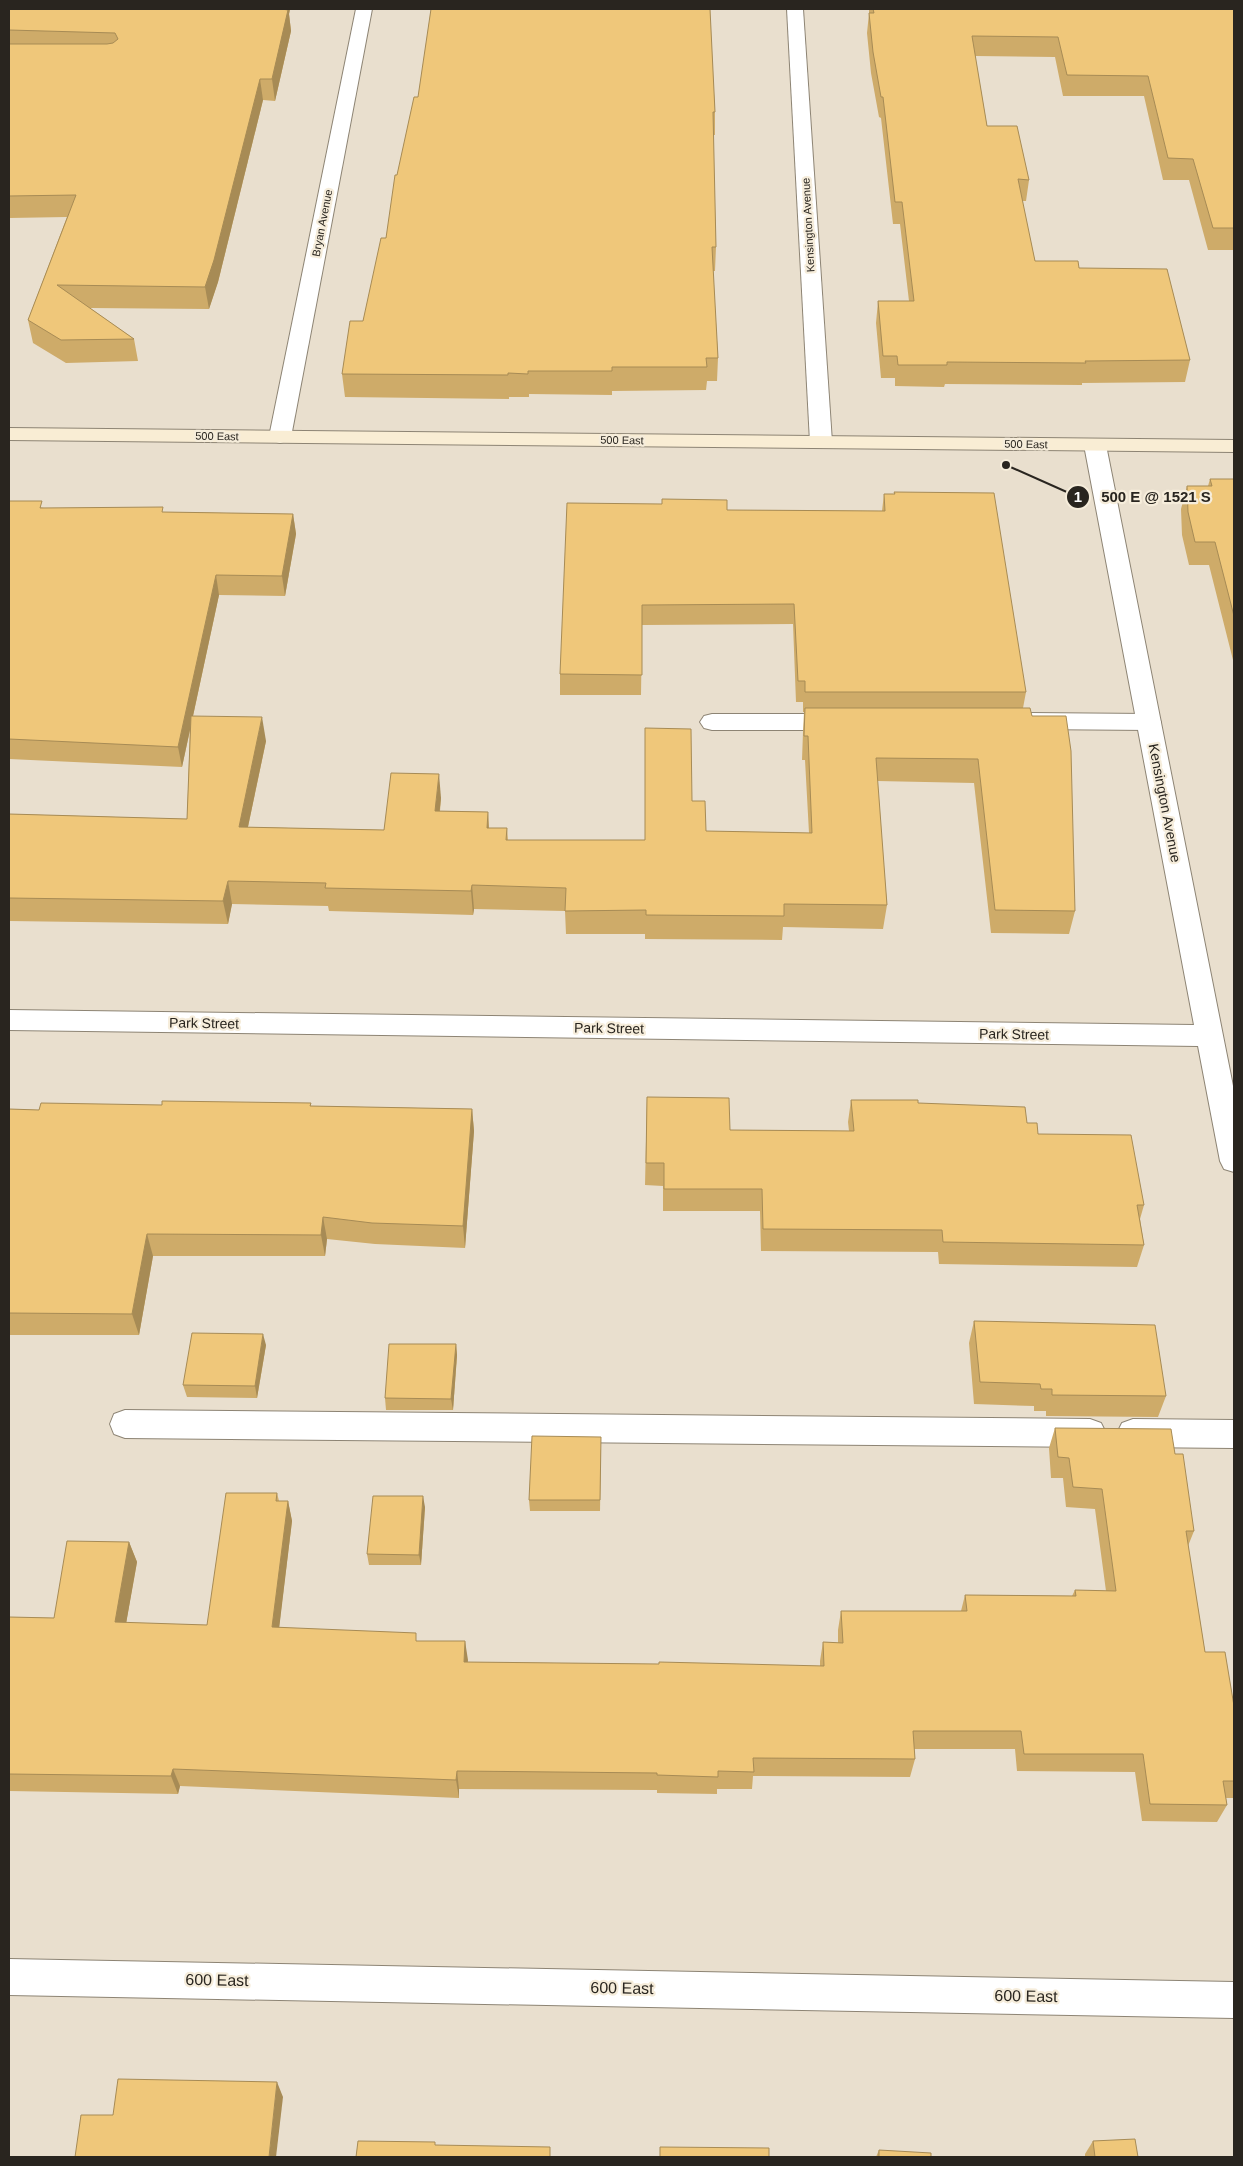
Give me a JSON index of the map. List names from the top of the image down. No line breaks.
{"streets":{"street":["Bryan Avenue","Kensington Avenue","500 East","Park Street","600 East"]},"crossings":[["Bryan Avenue","500 East"],["Kensington Avenue","500 East"],["Kensington Avenue","Park Street"]],"places":["500 E @ 1521 S"]}
